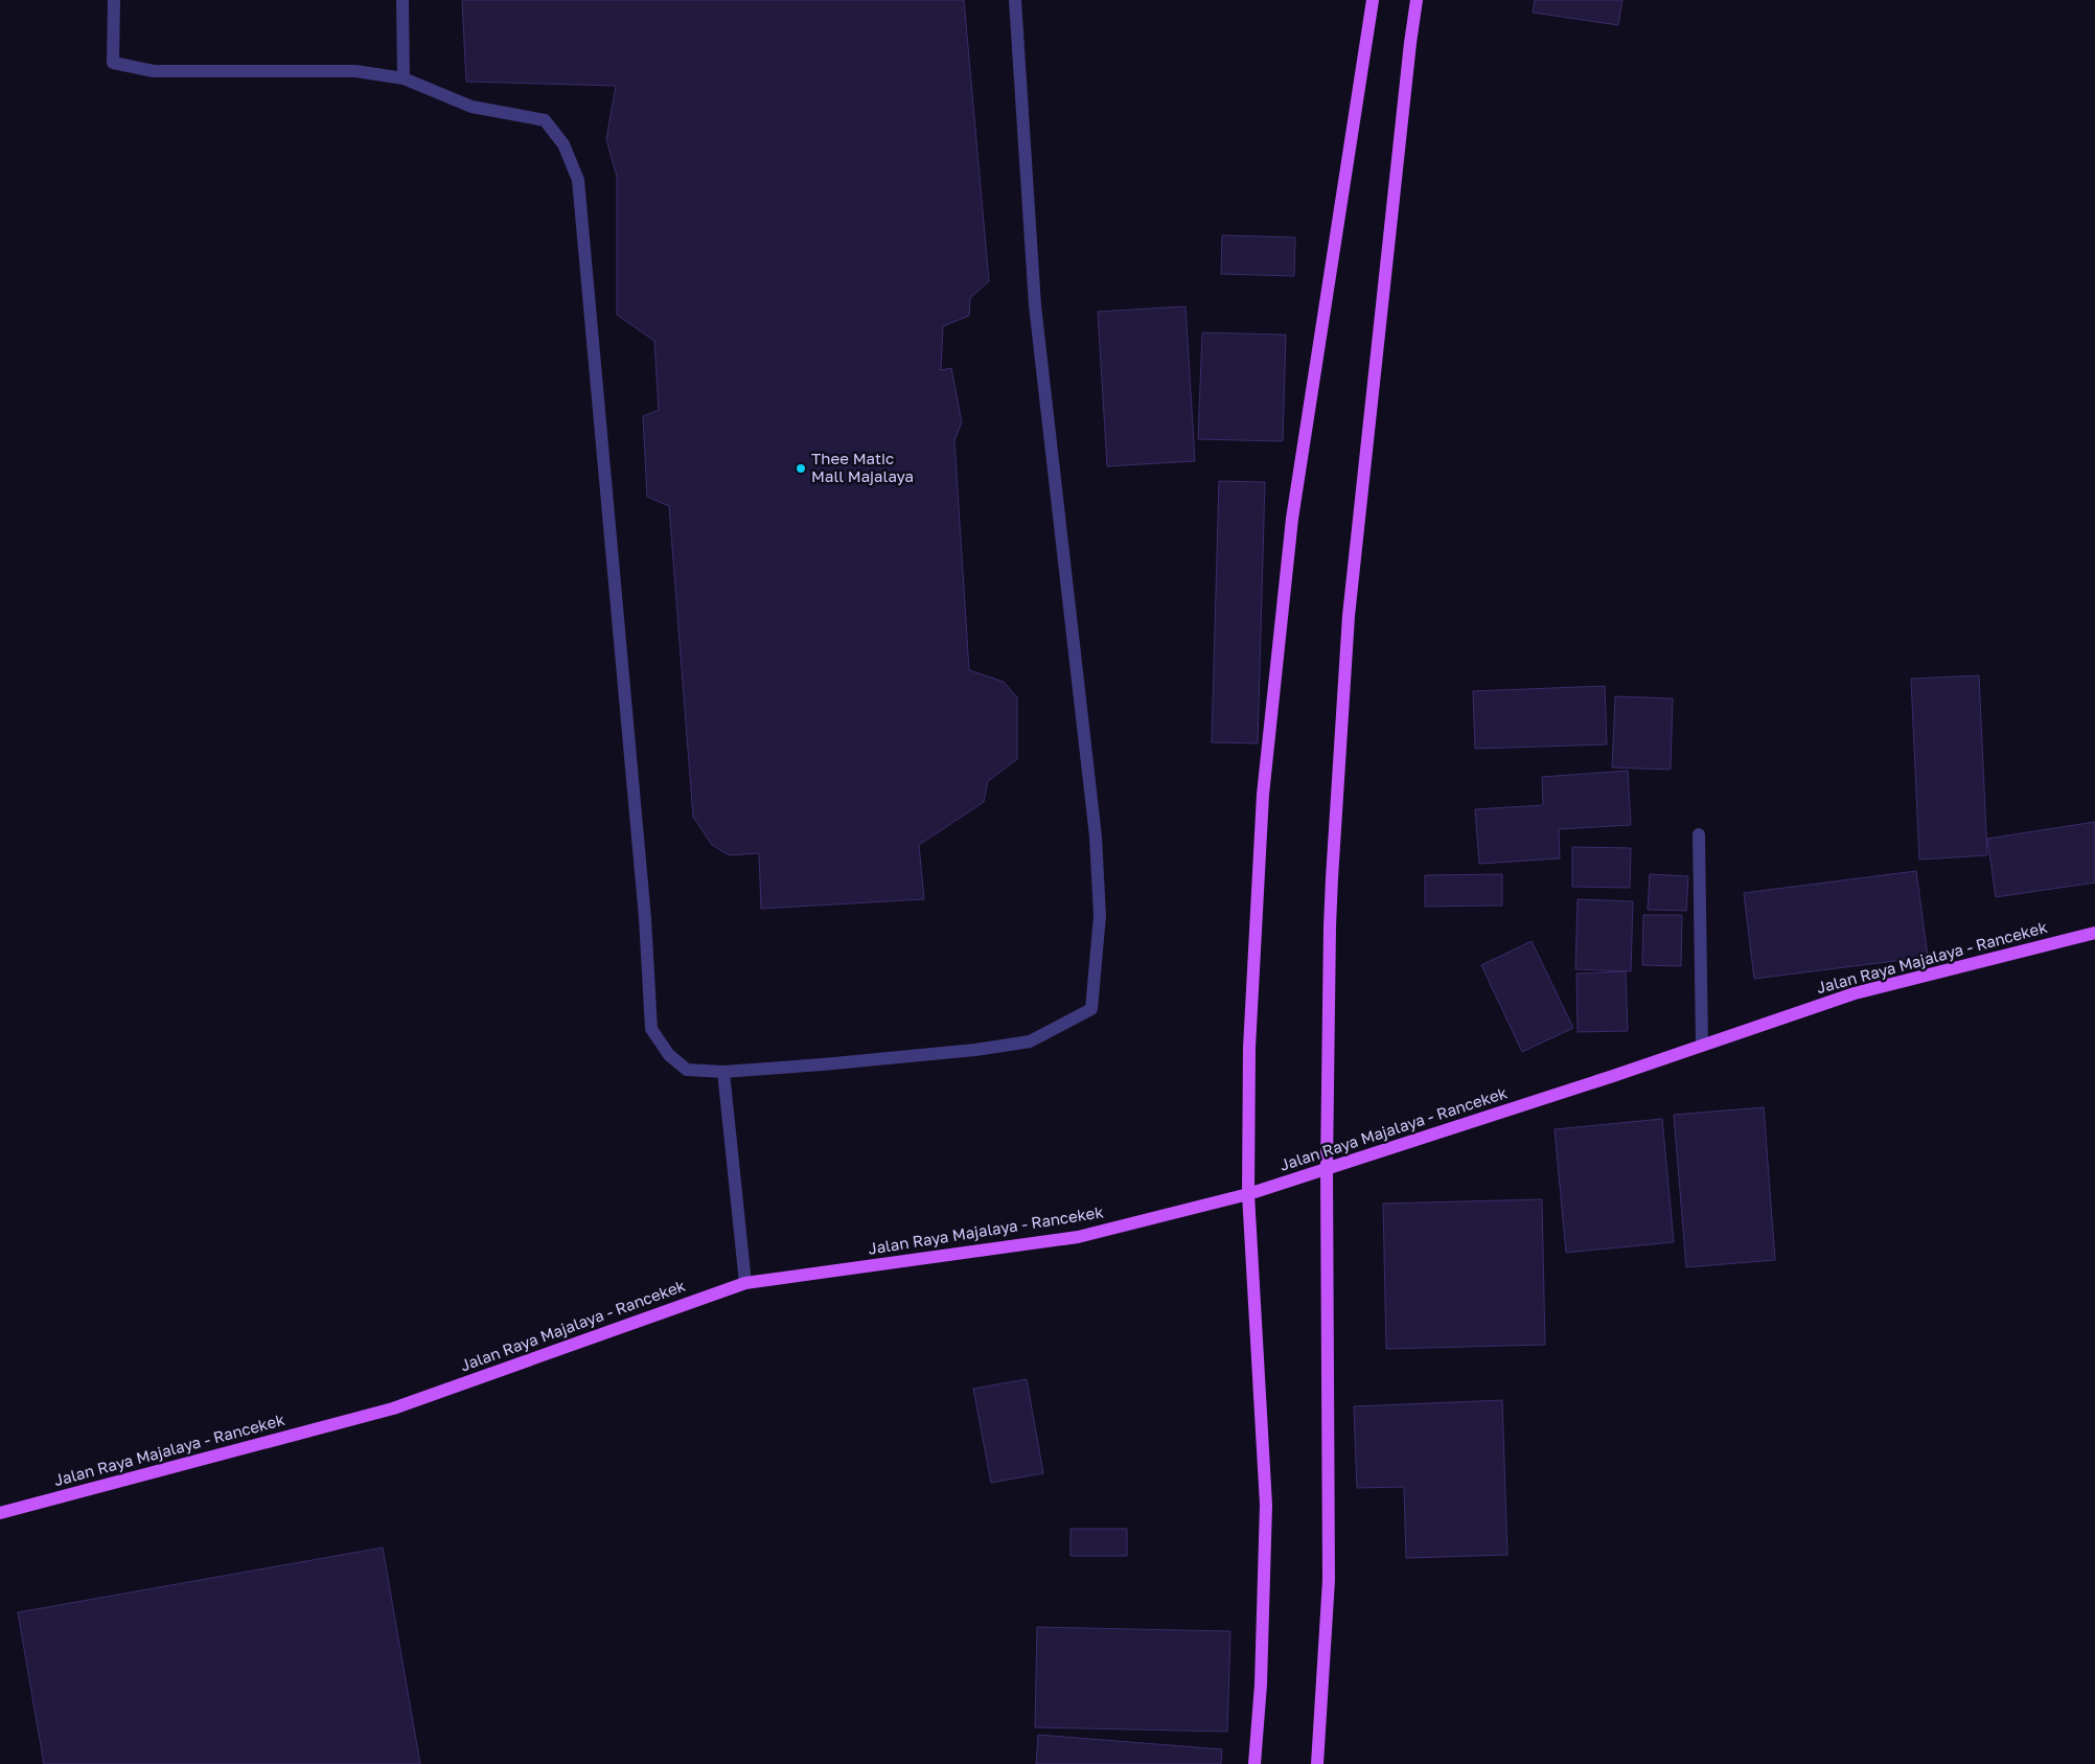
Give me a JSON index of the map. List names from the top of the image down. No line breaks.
{"streets":{"main road":["Jalan Raya Majalaya - Rancekek"]},"places":["Thee Matic Mall Majalaya"]}
